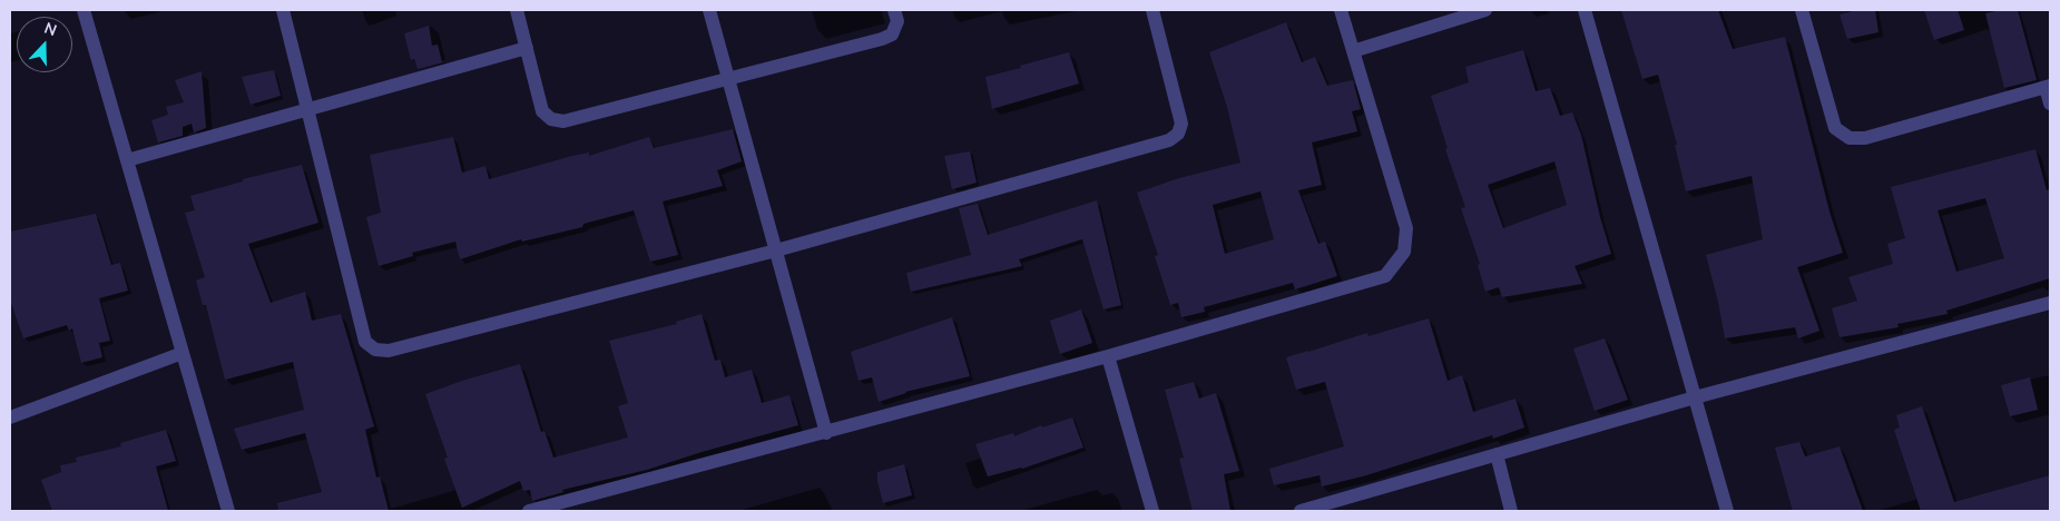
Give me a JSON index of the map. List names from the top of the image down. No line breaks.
{"north":"top"}
